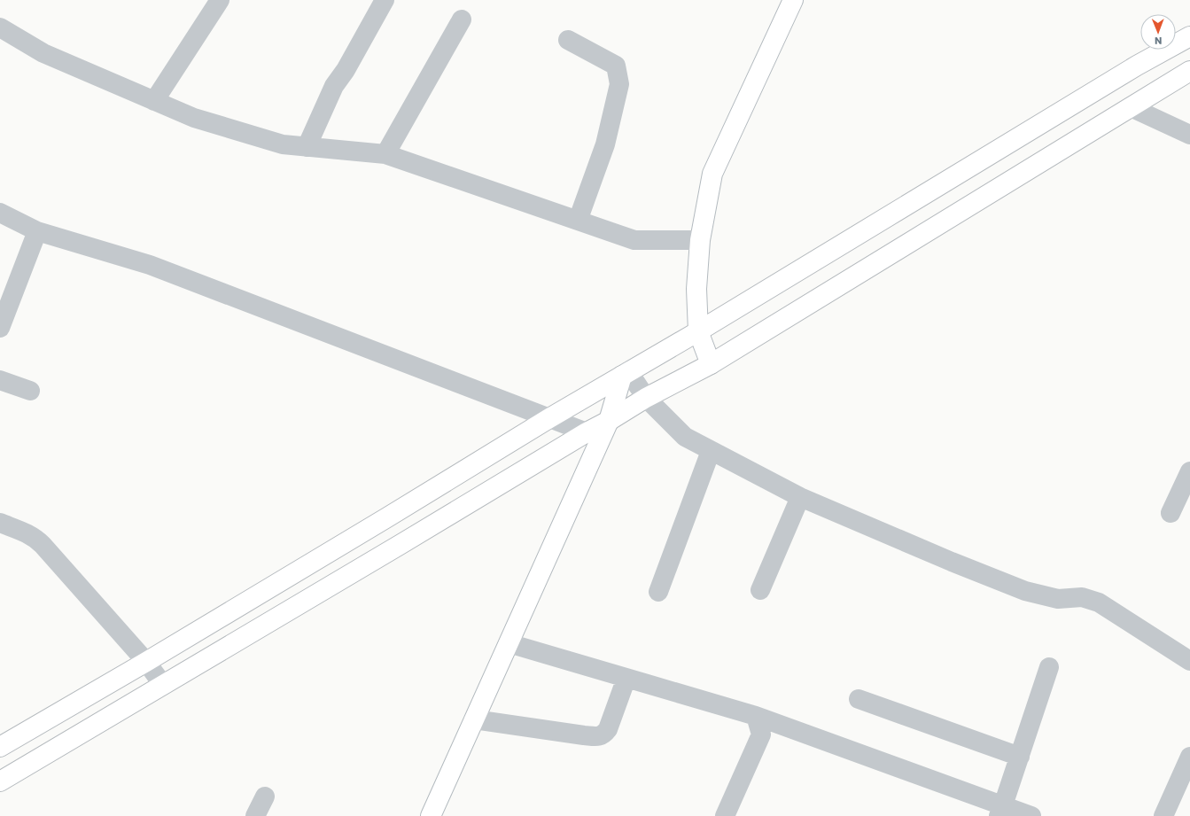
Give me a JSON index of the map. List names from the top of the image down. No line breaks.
{"north":"bottom"}
